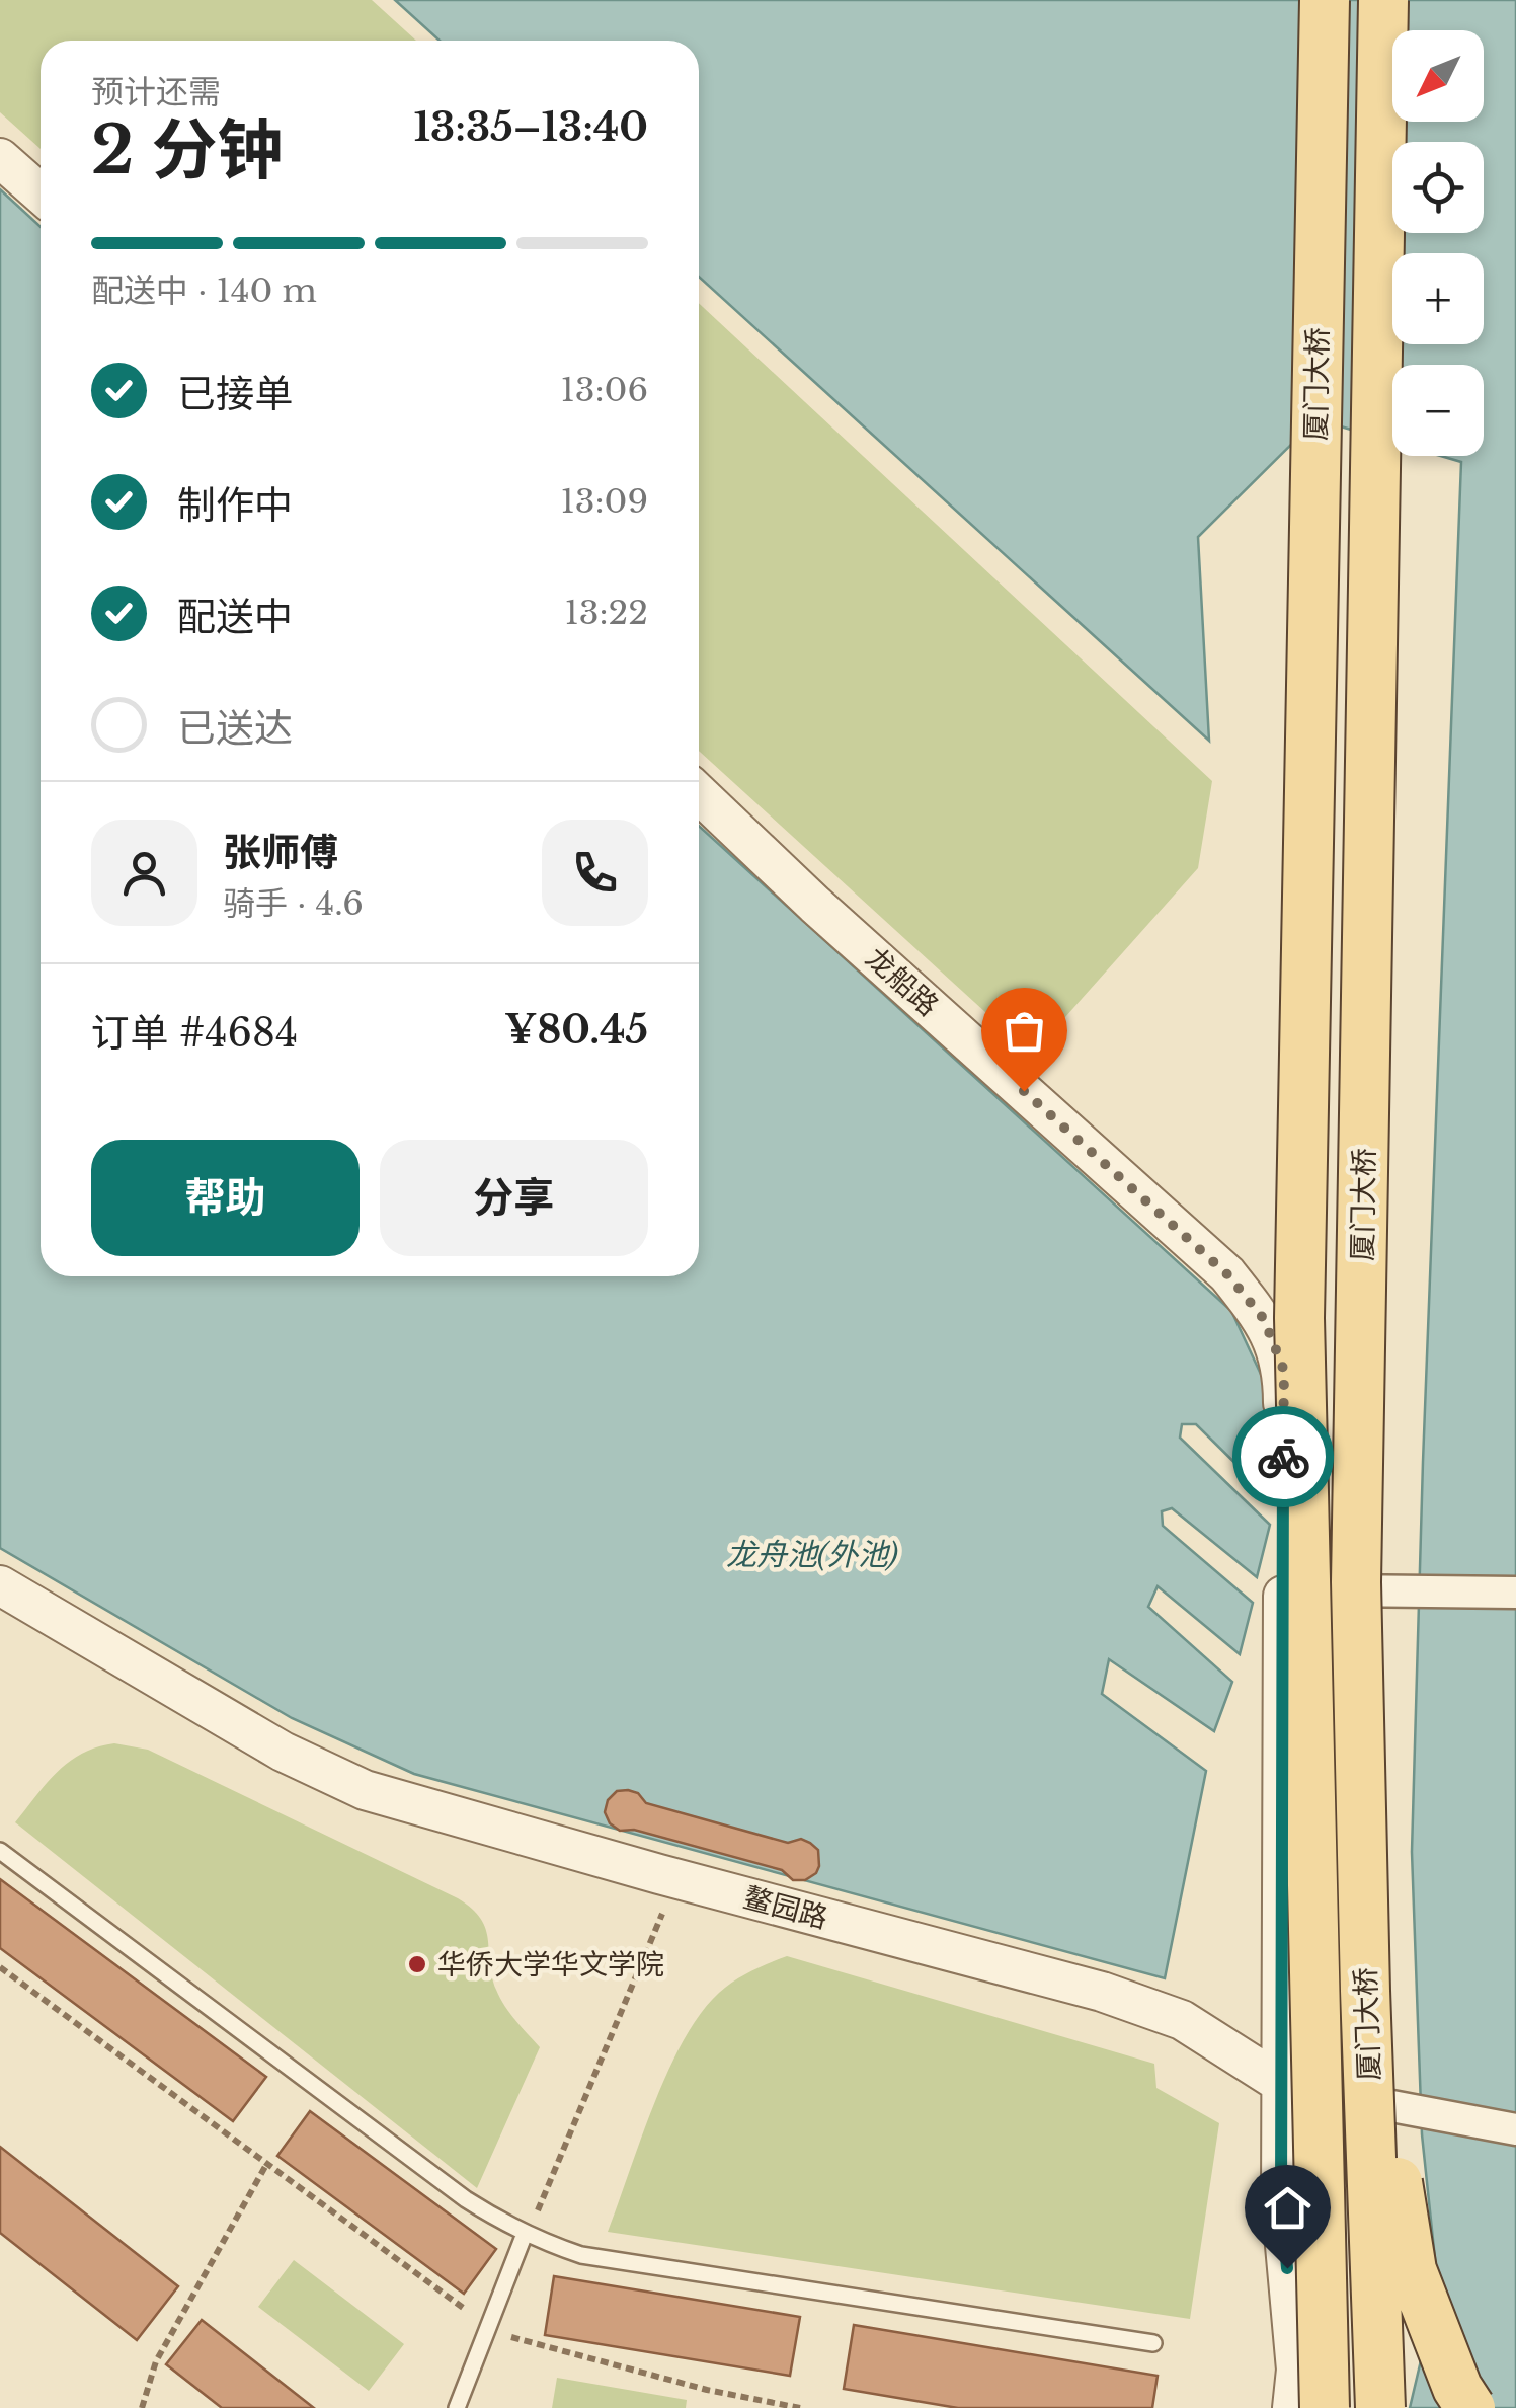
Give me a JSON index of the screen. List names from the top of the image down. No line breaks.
{"streets":{"main road":["厦门大桥"],"street":["龙船路","鳌园路"]},"crossings":[["龙船路","鳌园路"]],"water":["龙舟池(外池)"],"places":["华侨大学华文学院"],"north":"bottom left","page":{"map_buttons":["+","−"],"heading":["2 分钟","预计还需","13:35–13:40"],"panel":["张师傅","骑手 · 4.6","订单 #4684","¥80.45"],"bar":"配送中 · 140 m","list":[["已接单","13:06"],["制作中","13:09"],["配送中","13:22"],"已送达"],"buttons":["帮助","分享"]}}
